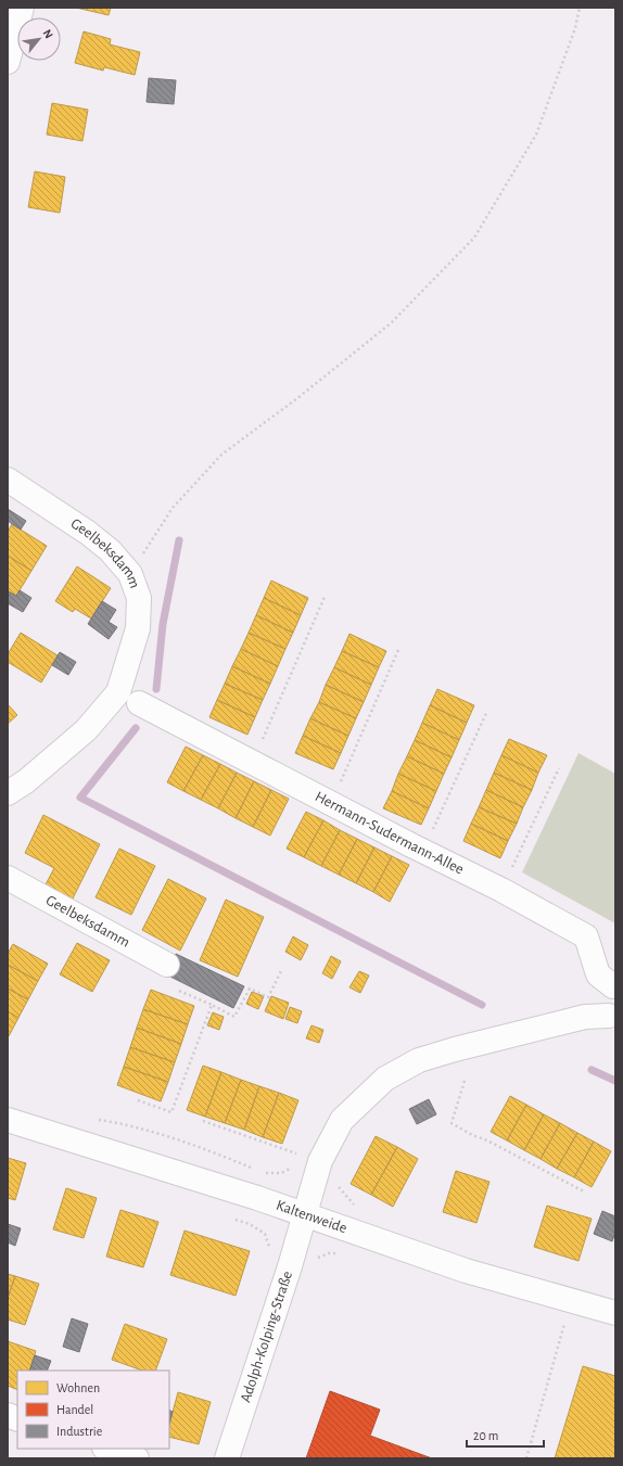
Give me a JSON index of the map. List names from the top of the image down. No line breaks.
{"streets":{"street":["Geelbeksdamm","Hermann-Sudermann-Allee","Kaltenweide","Adolph-Kolping-Straße"]},"crossings":[["Hermann-Sudermann-Allee","Kaltenweide"],["Hermann-Sudermann-Allee","Adolph-Kolping-Straße"],["Kaltenweide","Adolph-Kolping-Straße"]],"legend":["Wohnen","Handel","Industrie"],"scale_bar":"20 m","north":"top right"}
